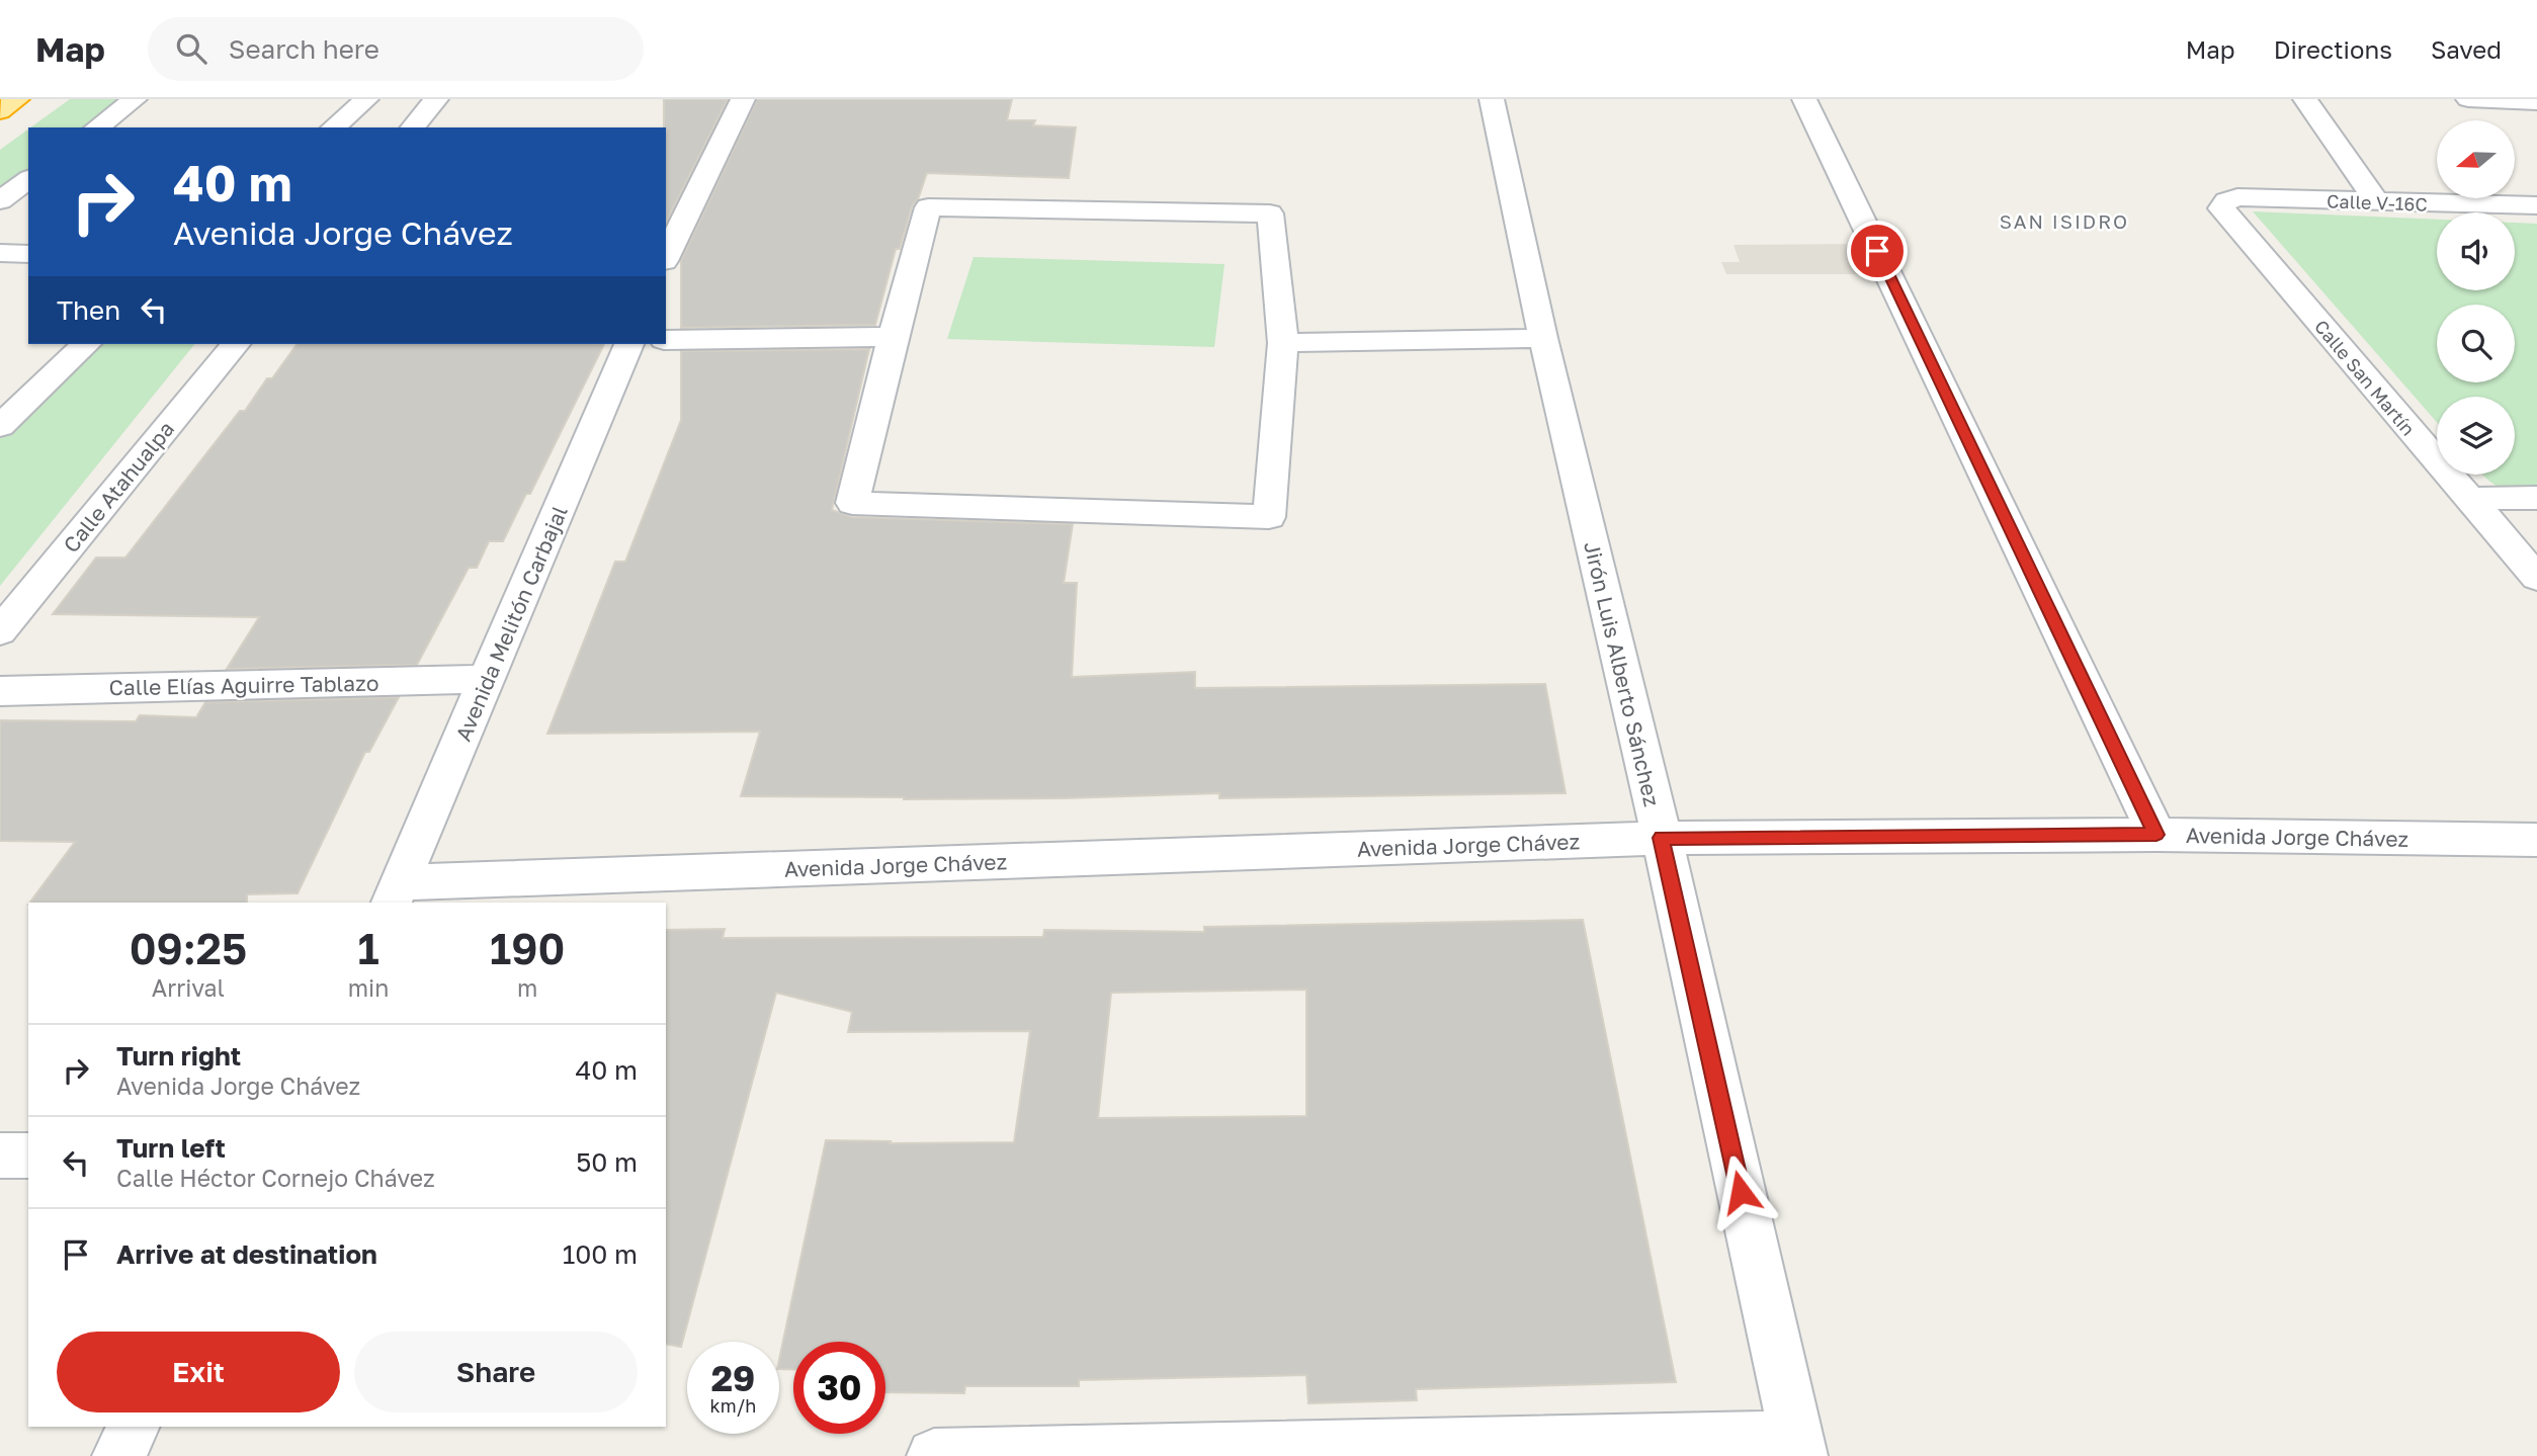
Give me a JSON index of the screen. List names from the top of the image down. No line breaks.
{"streets":{"street":["Calle V-16C","Calle San Martín","Calle Atahualpa","Avenida Melitón Carbajal","Jirón Luis Alberto Sánchez","Calle Elías Aguirre Tablazo","Avenida Jorge Chávez"]},"crossings":[["Calle V-16C","Calle San Martín"],["Avenida Melitón Carbajal","Calle Elías Aguirre Tablazo"],["Avenida Melitón Carbajal","Avenida Jorge Chávez"],["Jirón Luis Alberto Sánchez","Avenida Jorge Chávez"]],"districts":["SAN ISIDRO"],"north":"left","page":{"header":"Map","search":"Search here","nav":["Map","Directions","Saved"],"turn":["40 m","Avenida Jorge Chávez"],"then":"Then","eta":["09:25","Arrival","1","min","190","m"],"list":[{"name":"Turn right","note":"Avenida Jorge Chávez","value":"40 m"},{"name":"Turn left","note":"Calle Héctor Cornejo Chávez","value":"50 m"},{"name":"Arrive at destination","value":"100 m"}],"buttons":["Exit","Share"],"speed":"29 km/h","limit":"30"}}
